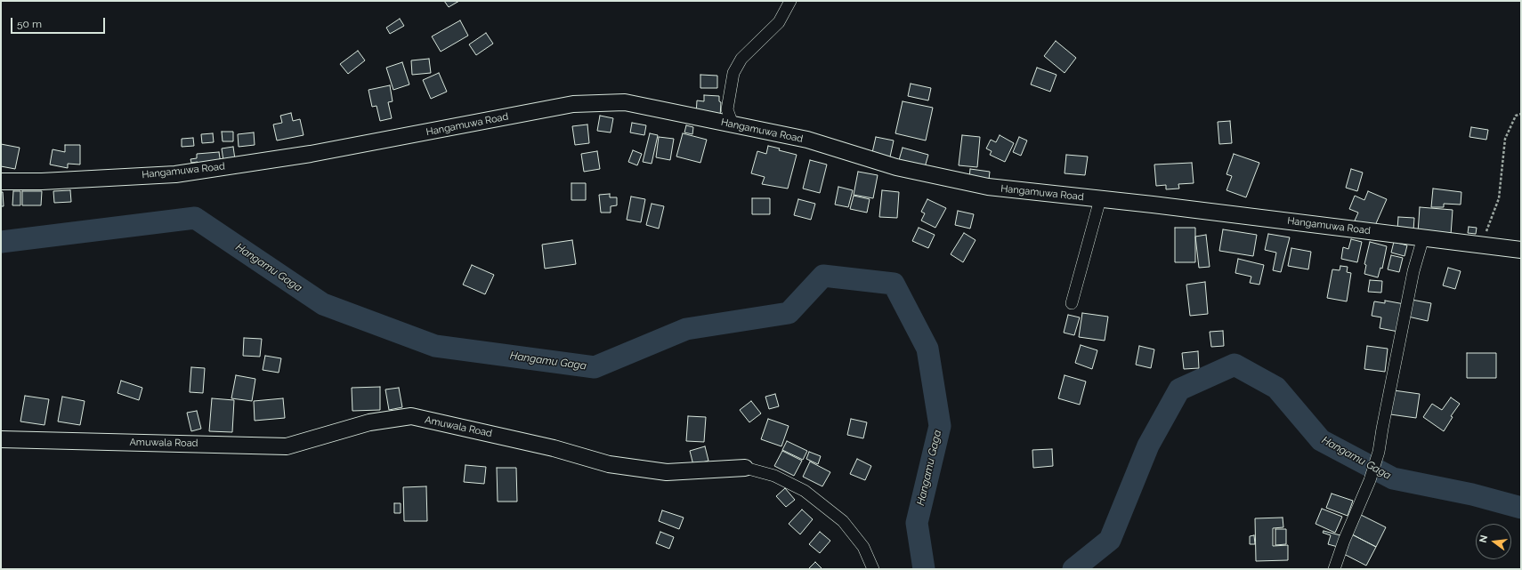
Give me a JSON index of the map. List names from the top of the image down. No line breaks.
{"streets":{"street":["Hangamuwa Road","Amuwala Road"]},"water":["Hangamu Gaga"],"scale_bar":"50 m","north":"left"}
